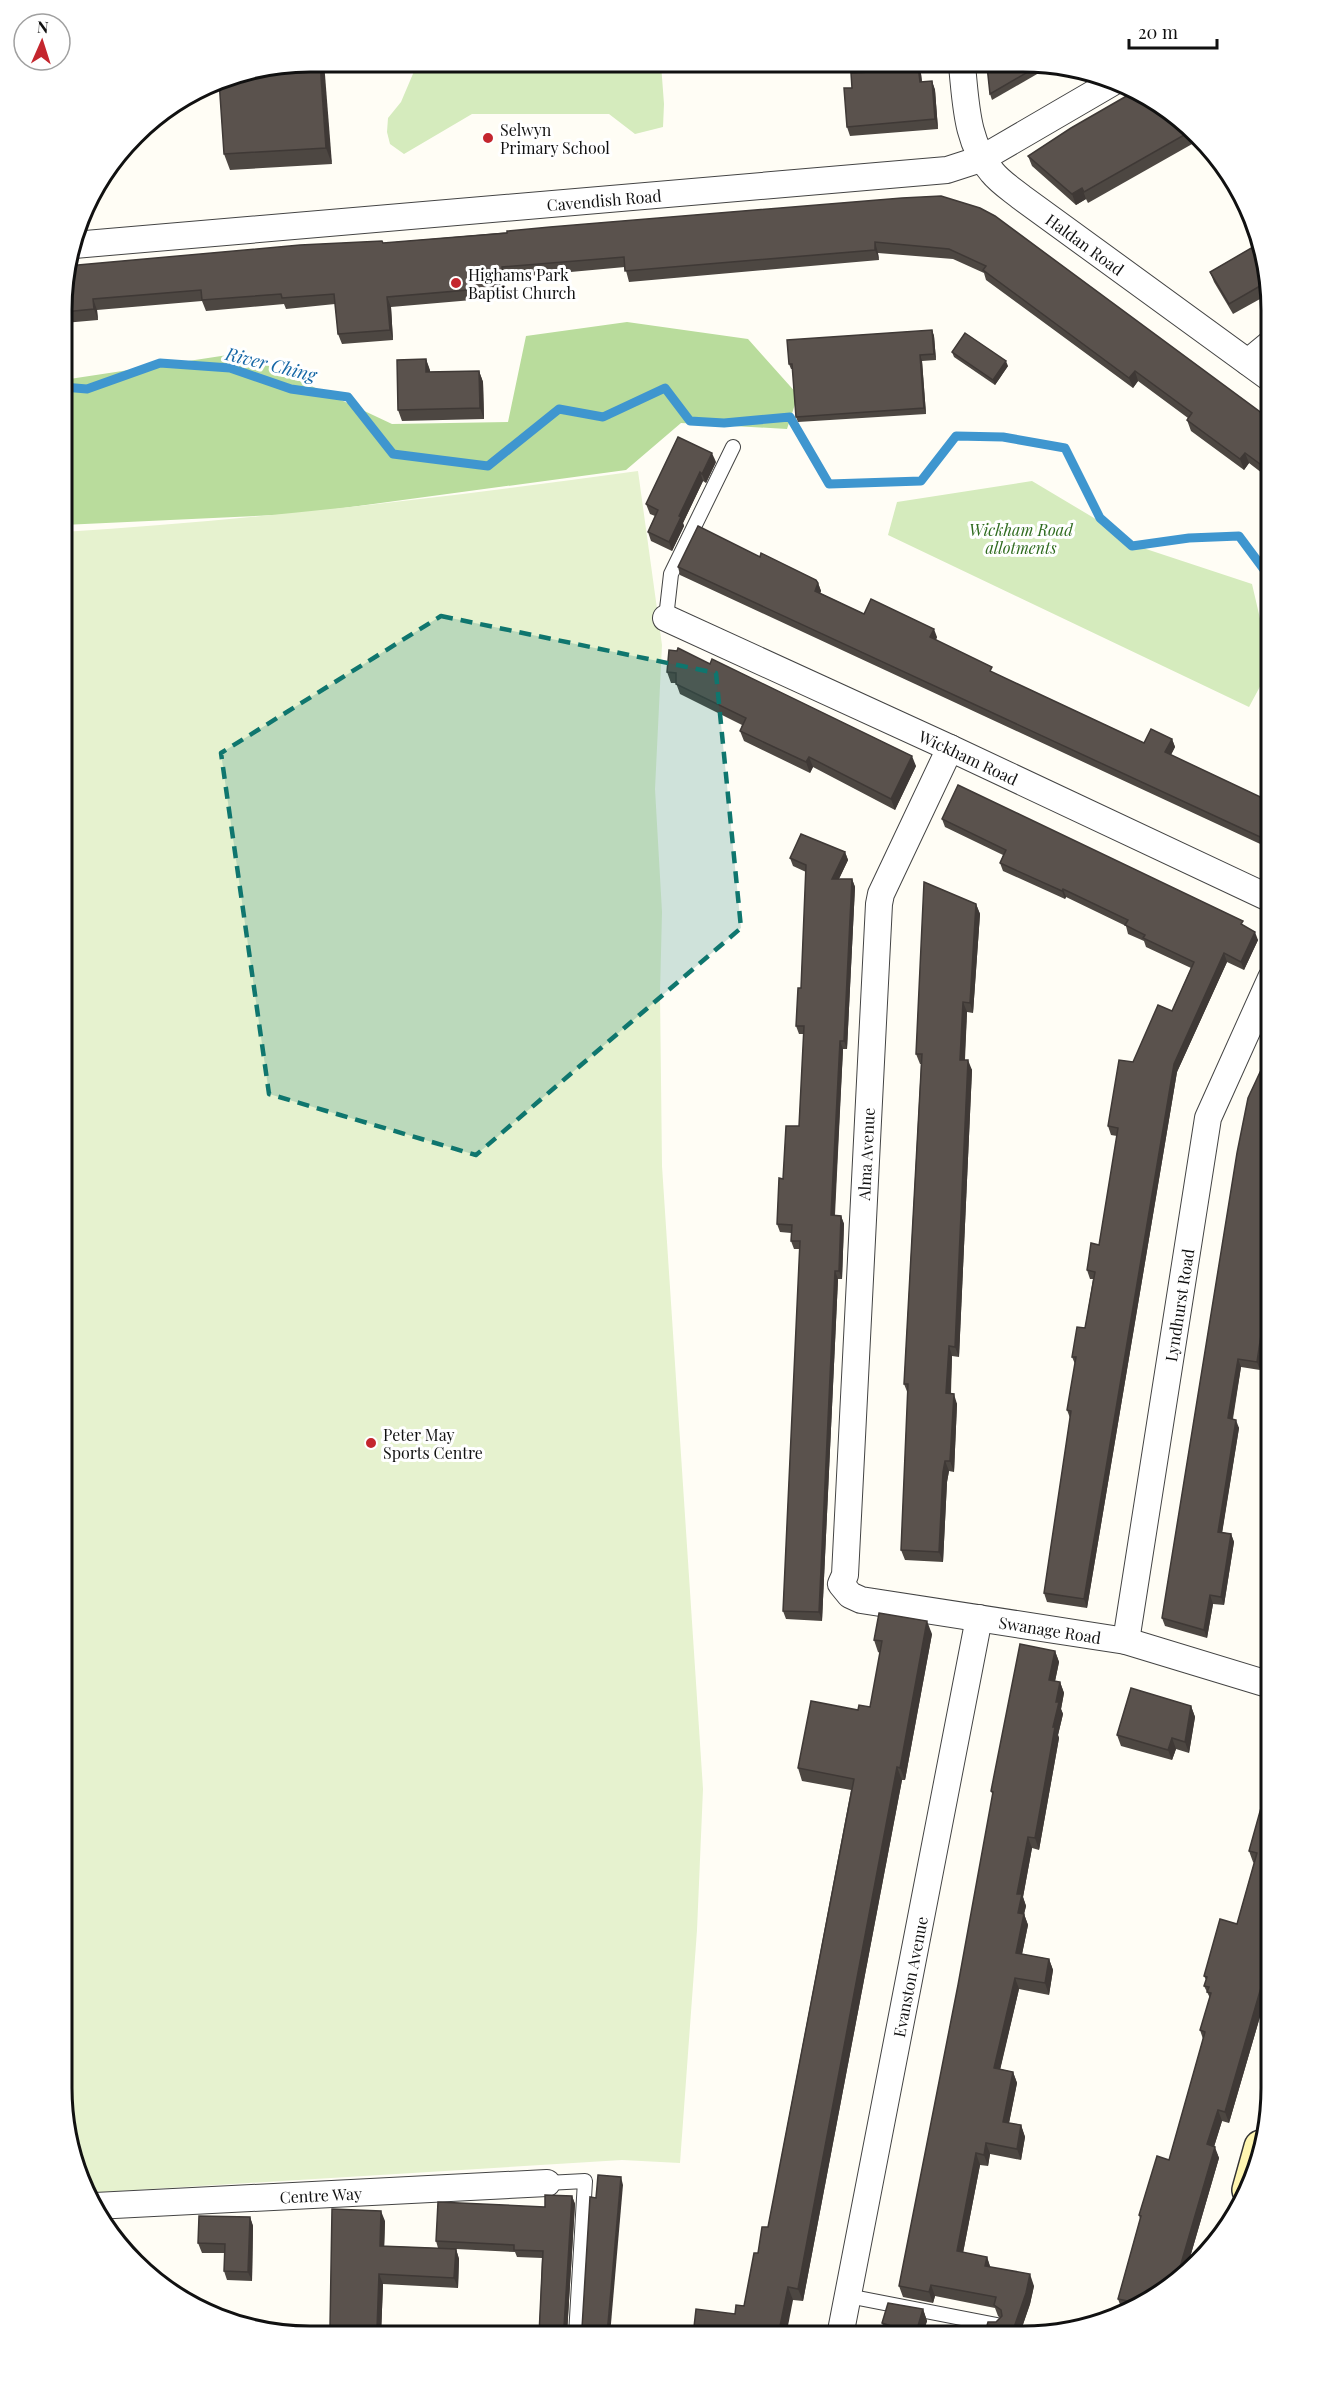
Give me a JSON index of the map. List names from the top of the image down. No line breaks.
{"streets":{"street":["Cavendish Road","Haldan Road","Wickham Road","Alma Avenue","Lyndhurst Road","Swanage Road","Evanston Avenue","Centre Way"]},"crossings":[["Cavendish Road","Haldan Road"],["Wickham Road","Alma Avenue"],["Alma Avenue","Swanage Road"],["Lyndhurst Road","Swanage Road"],["Swanage Road","Evanston Avenue"]],"water":["River Ching"],"parks":["Wickham Road allotments"],"places":["Selwyn Primary School","Highams Park Baptist Church","Peter May Sports Centre"],"scale_bar":"20 m","north":"top"}
